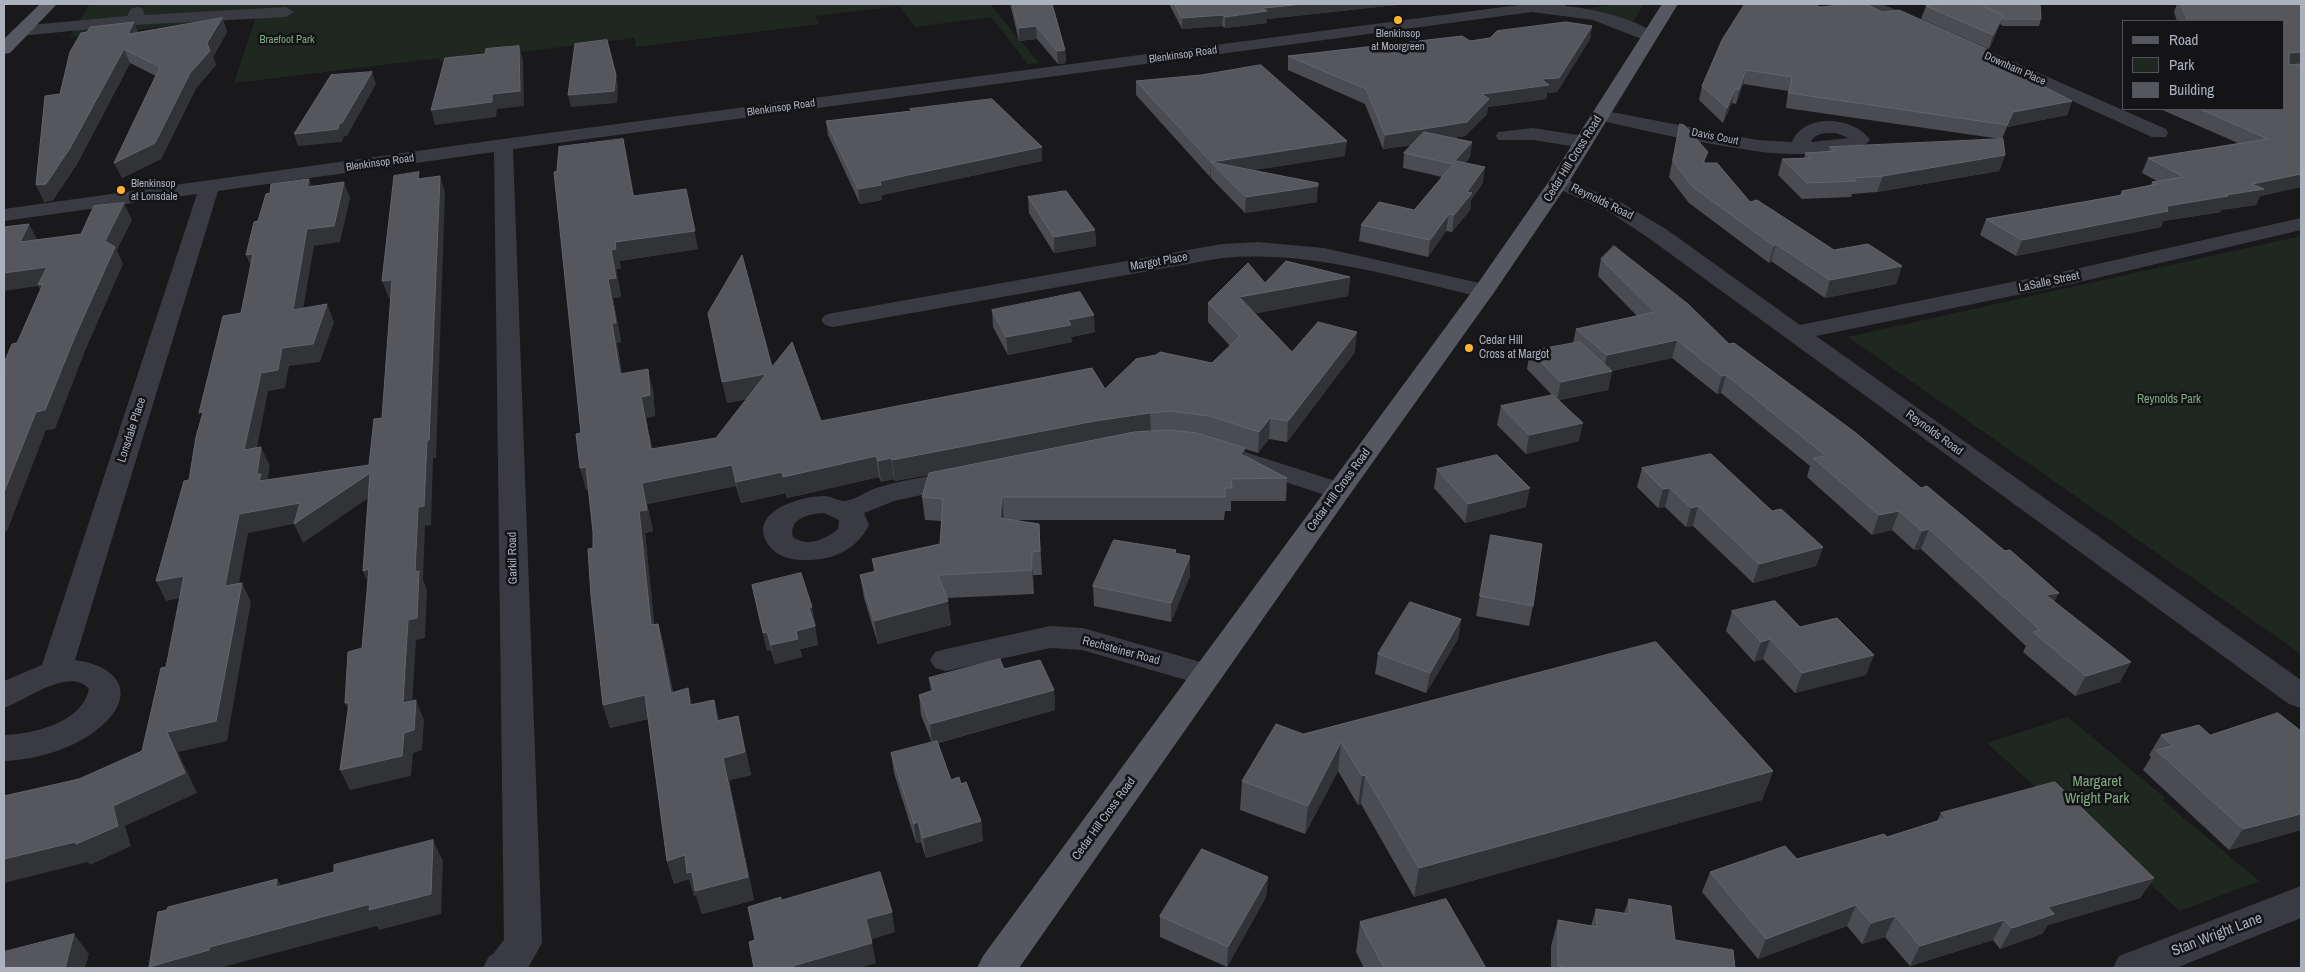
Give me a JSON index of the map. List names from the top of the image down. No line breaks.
{"streets":{"main road":["Cedar Hill Cross Road"],"street":["Blenkinsop Road","Downham Place","Davis Court","Reynolds Road","Margot Place","LaSalle Street","Lonsdale Place","Garkil Road","Rechsteiner Road","Stan Wright Lane"]},"crossings":[["Blenkinsop Road","Lonsdale Place"],["Blenkinsop Road","Garkil Road"],["Davis Court","Cedar Hill Cross Road"],["Cedar Hill Cross Road","Reynolds Road"],["Cedar Hill Cross Road","Margot Place"],["Cedar Hill Cross Road","Rechsteiner Road"],["Reynolds Road","LaSalle Street"]],"parks":["Braefoot Park","Reynolds Park","Margaret Wright Park"],"places":["Blenkinsop at Moorgreen","Blenkinsop at Lonsdale","Cedar Hill Cross at Margot"],"legend":["Road","Park","Building"]}
